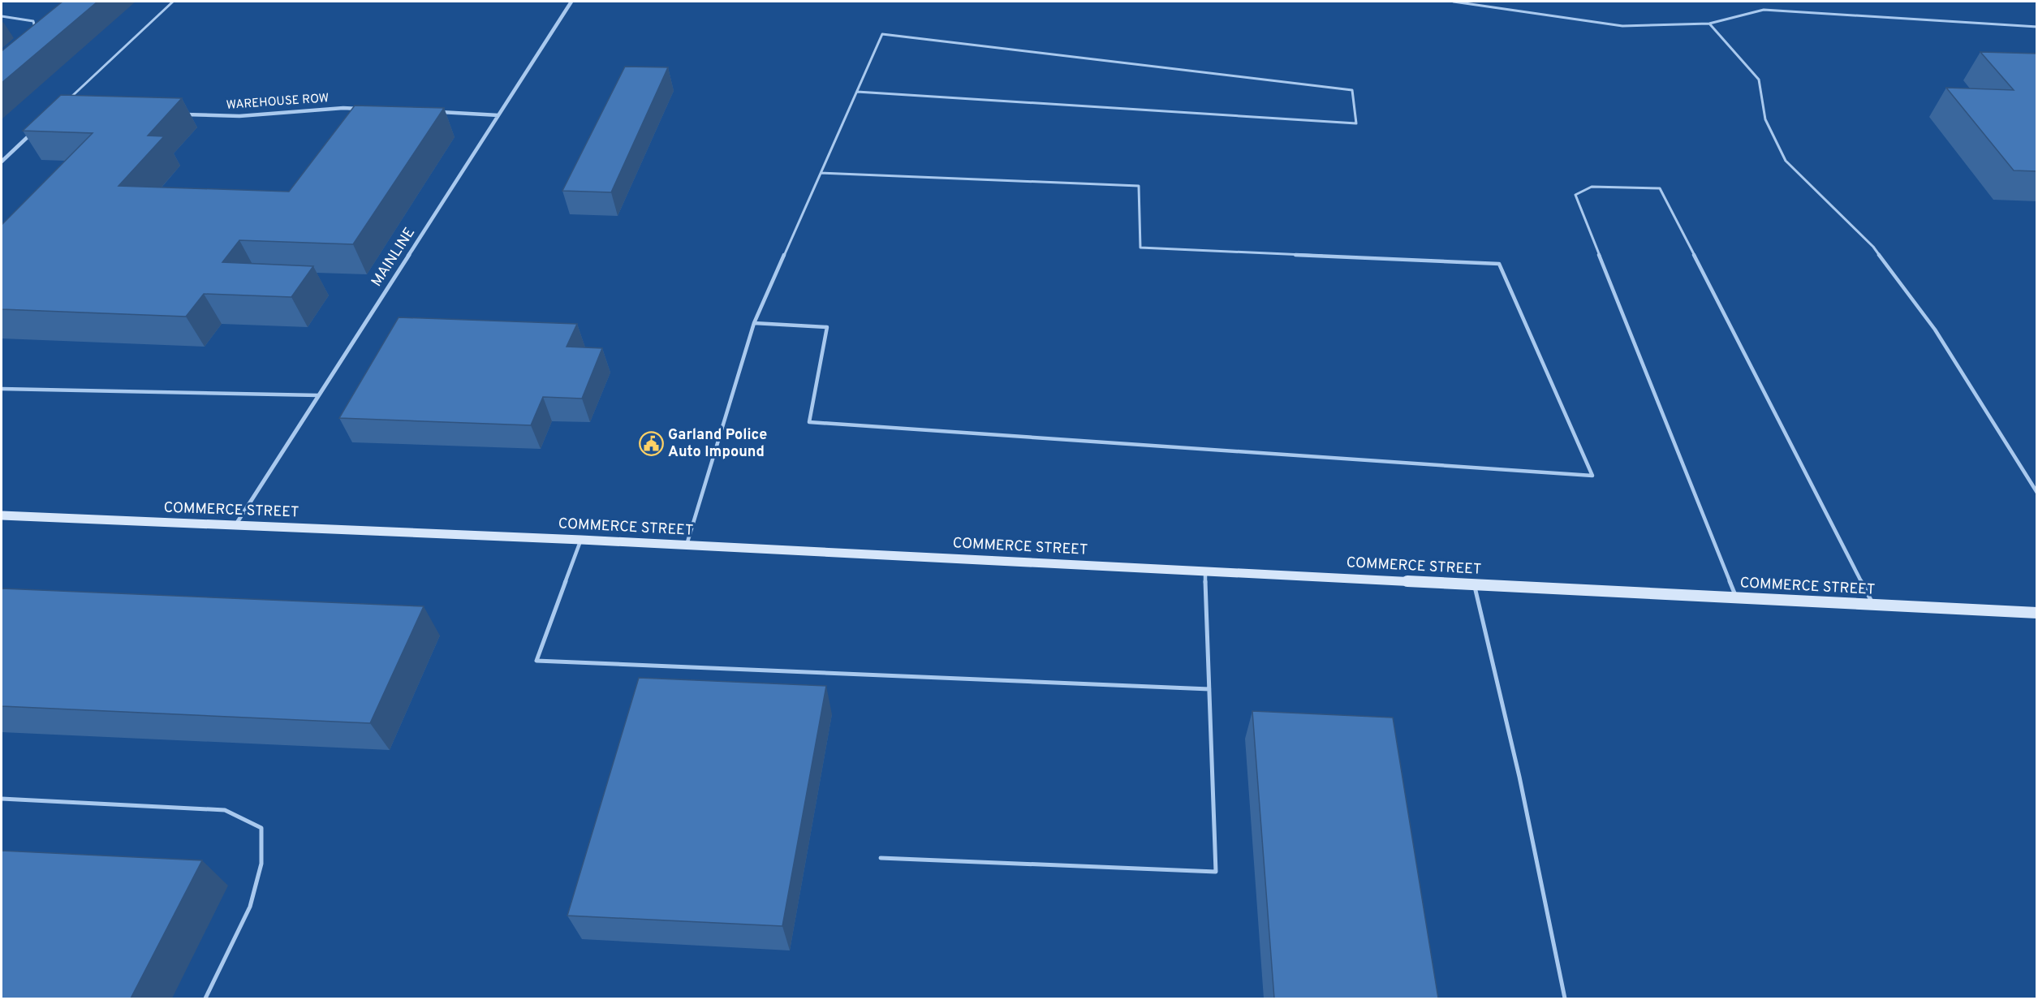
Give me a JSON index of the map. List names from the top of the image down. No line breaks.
{"streets":{"street":["WAREHOUSE ROW","MAINLINE","COMMERCE STREET"]},"crossings":[["MAINLINE","COMMERCE STREET"]],"places":{"public building":["Garland Police Auto Impound"]}}
